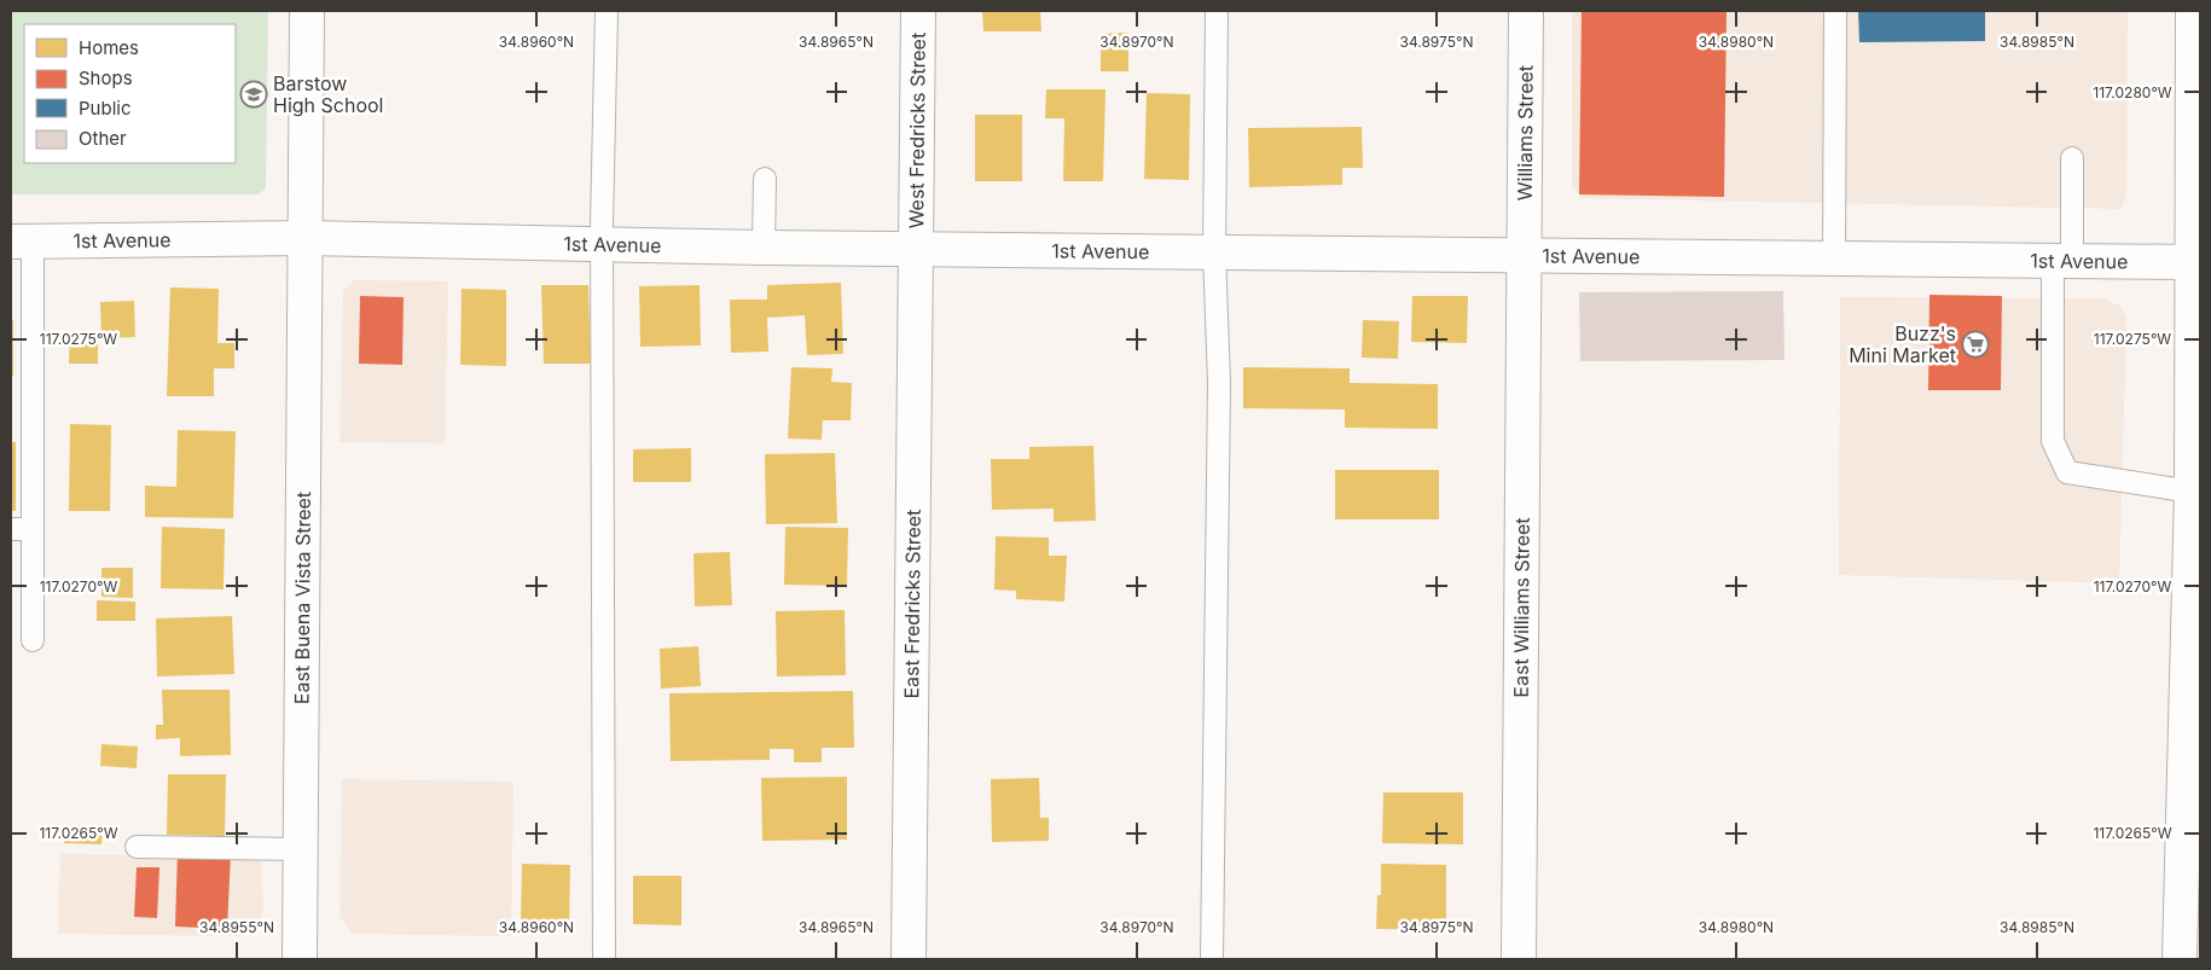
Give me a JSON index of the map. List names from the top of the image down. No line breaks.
{"streets":{"street":["West Fredricks Street","Williams Street","1st Avenue","East Buena Vista Street","East Fredricks Street","East Williams Street"]},"crossings":[["West Fredricks Street","1st Avenue"],["West Fredricks Street","East Fredricks Street"],["Williams Street","1st Avenue"],["Williams Street","East Williams Street"],["1st Avenue","East Buena Vista Street"],["1st Avenue","East Fredricks Street"],["1st Avenue","East Williams Street"]],"places":{"school or university":["Barstow High School"],"supermarket":["Buzz's Mini Market"]},"legend":["Homes","Shops","Public","Other"],"coordinates":["34.8960°N","34.8965°N","34.8970°N","34.8975°N","34.8980°N","34.8985°N","117.0280°W","117.0275°W","117.0270°W","117.0265°W","34.8955°N"]}
